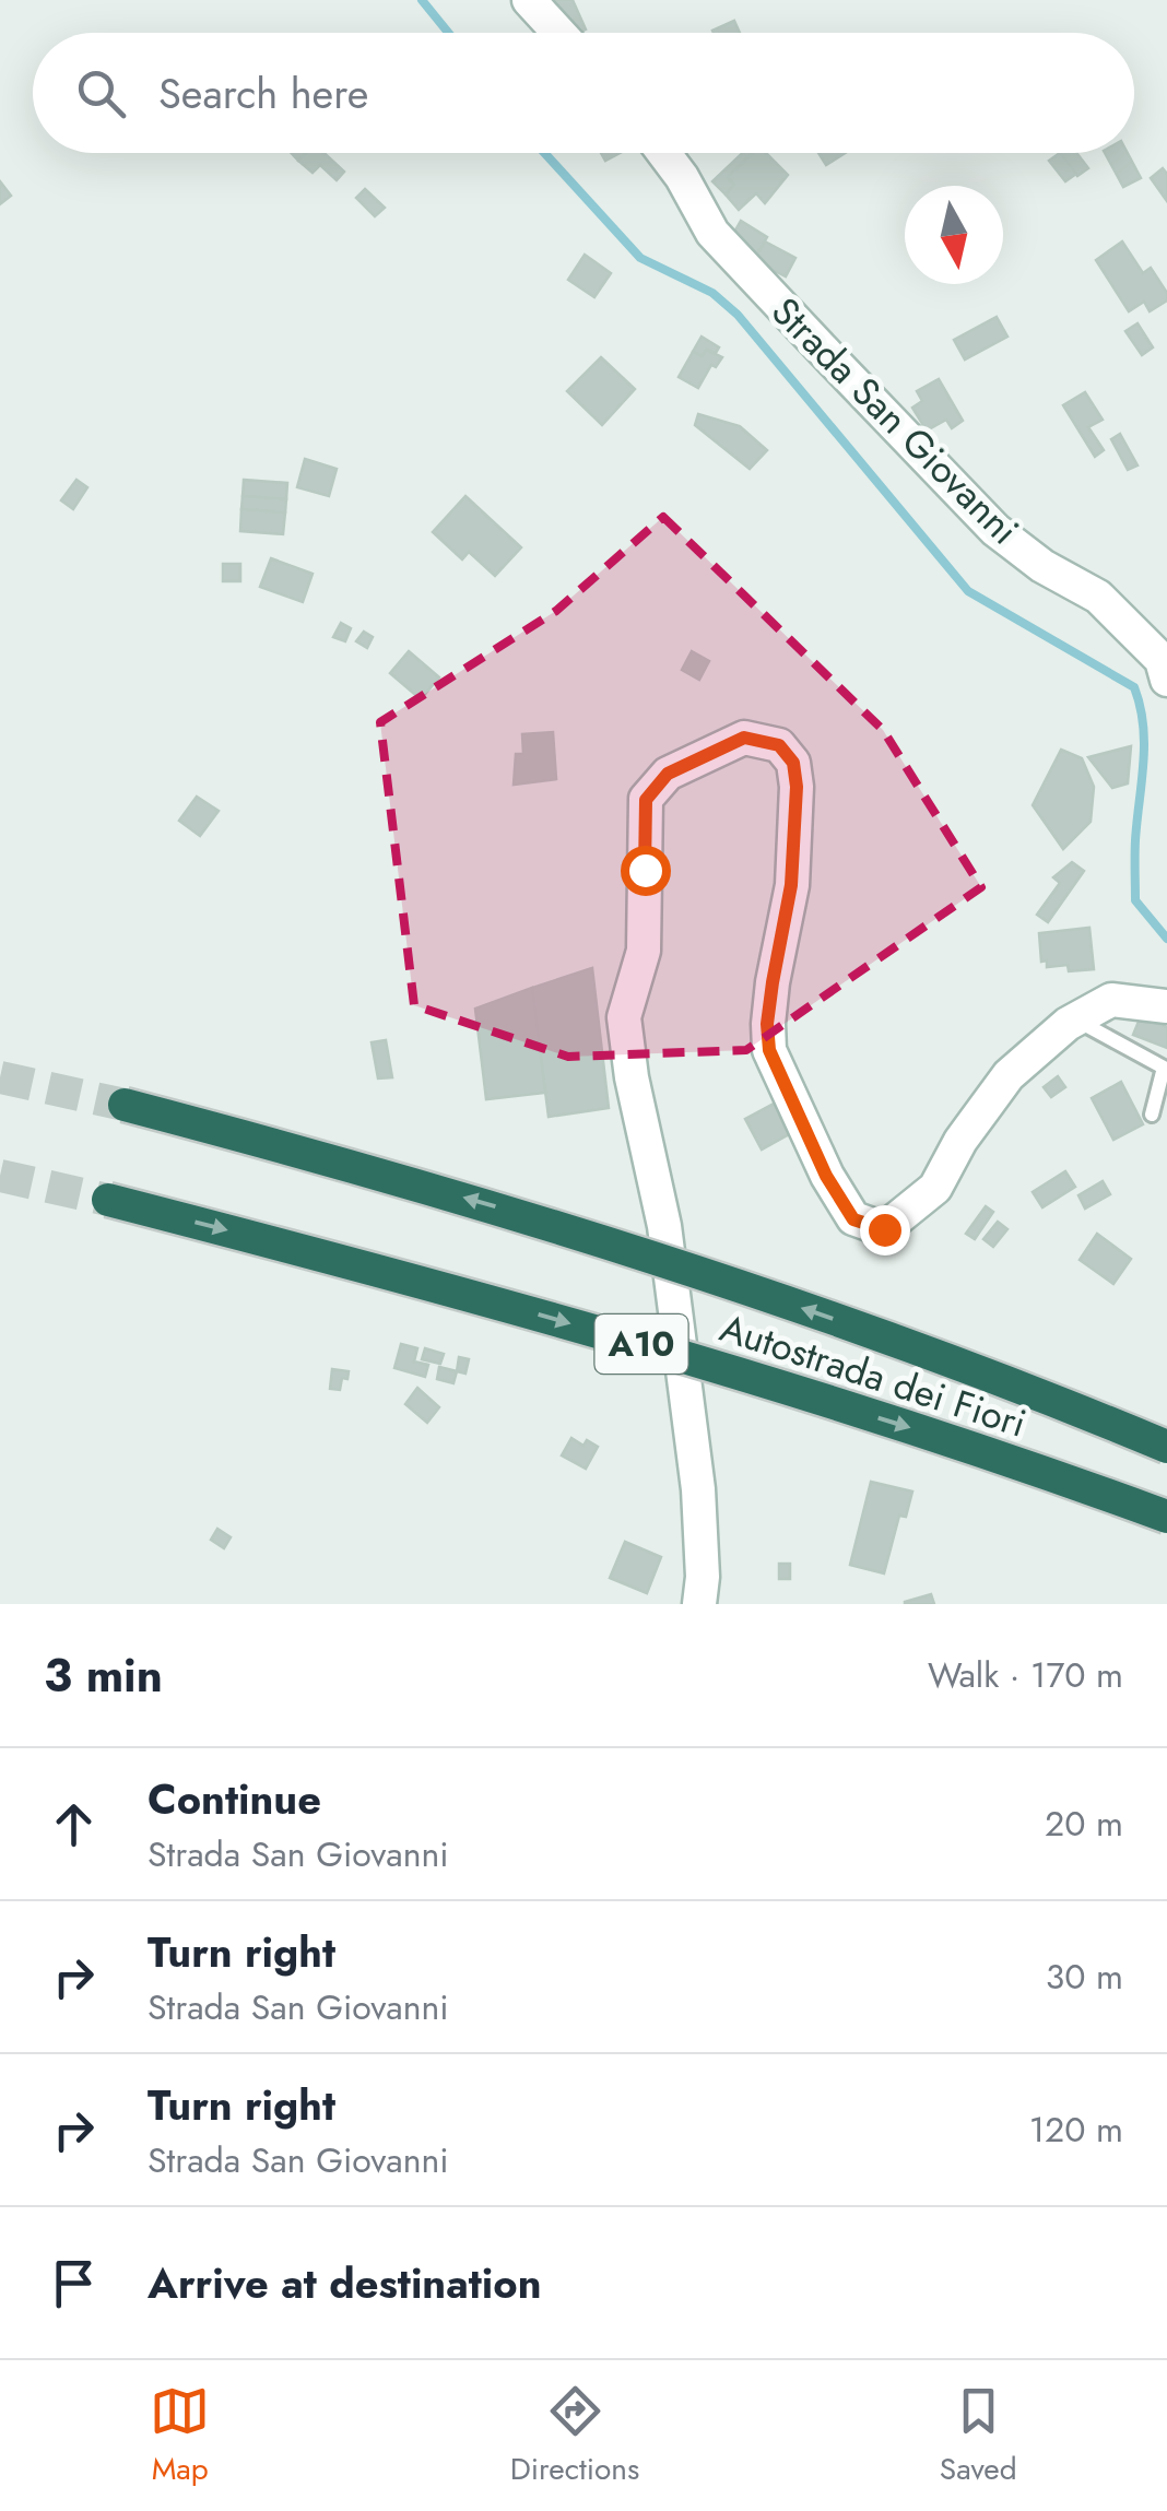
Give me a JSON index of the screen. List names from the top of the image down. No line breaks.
{"streets":{"highway":["A10","Autostrada dei Fiori"],"street":["Strada San Giovanni"]},"north":"bottom","page":{"search":"Search here","heading":["3 min","Walk · 170 m"],"list":[["Continue","Strada San Giovanni","20 m"],["Turn right","Strada San Giovanni","30 m"],["Turn right","Strada San Giovanni","120 m"],"Arrive at destination"],"nav":["Map","Directions","Saved"]}}
